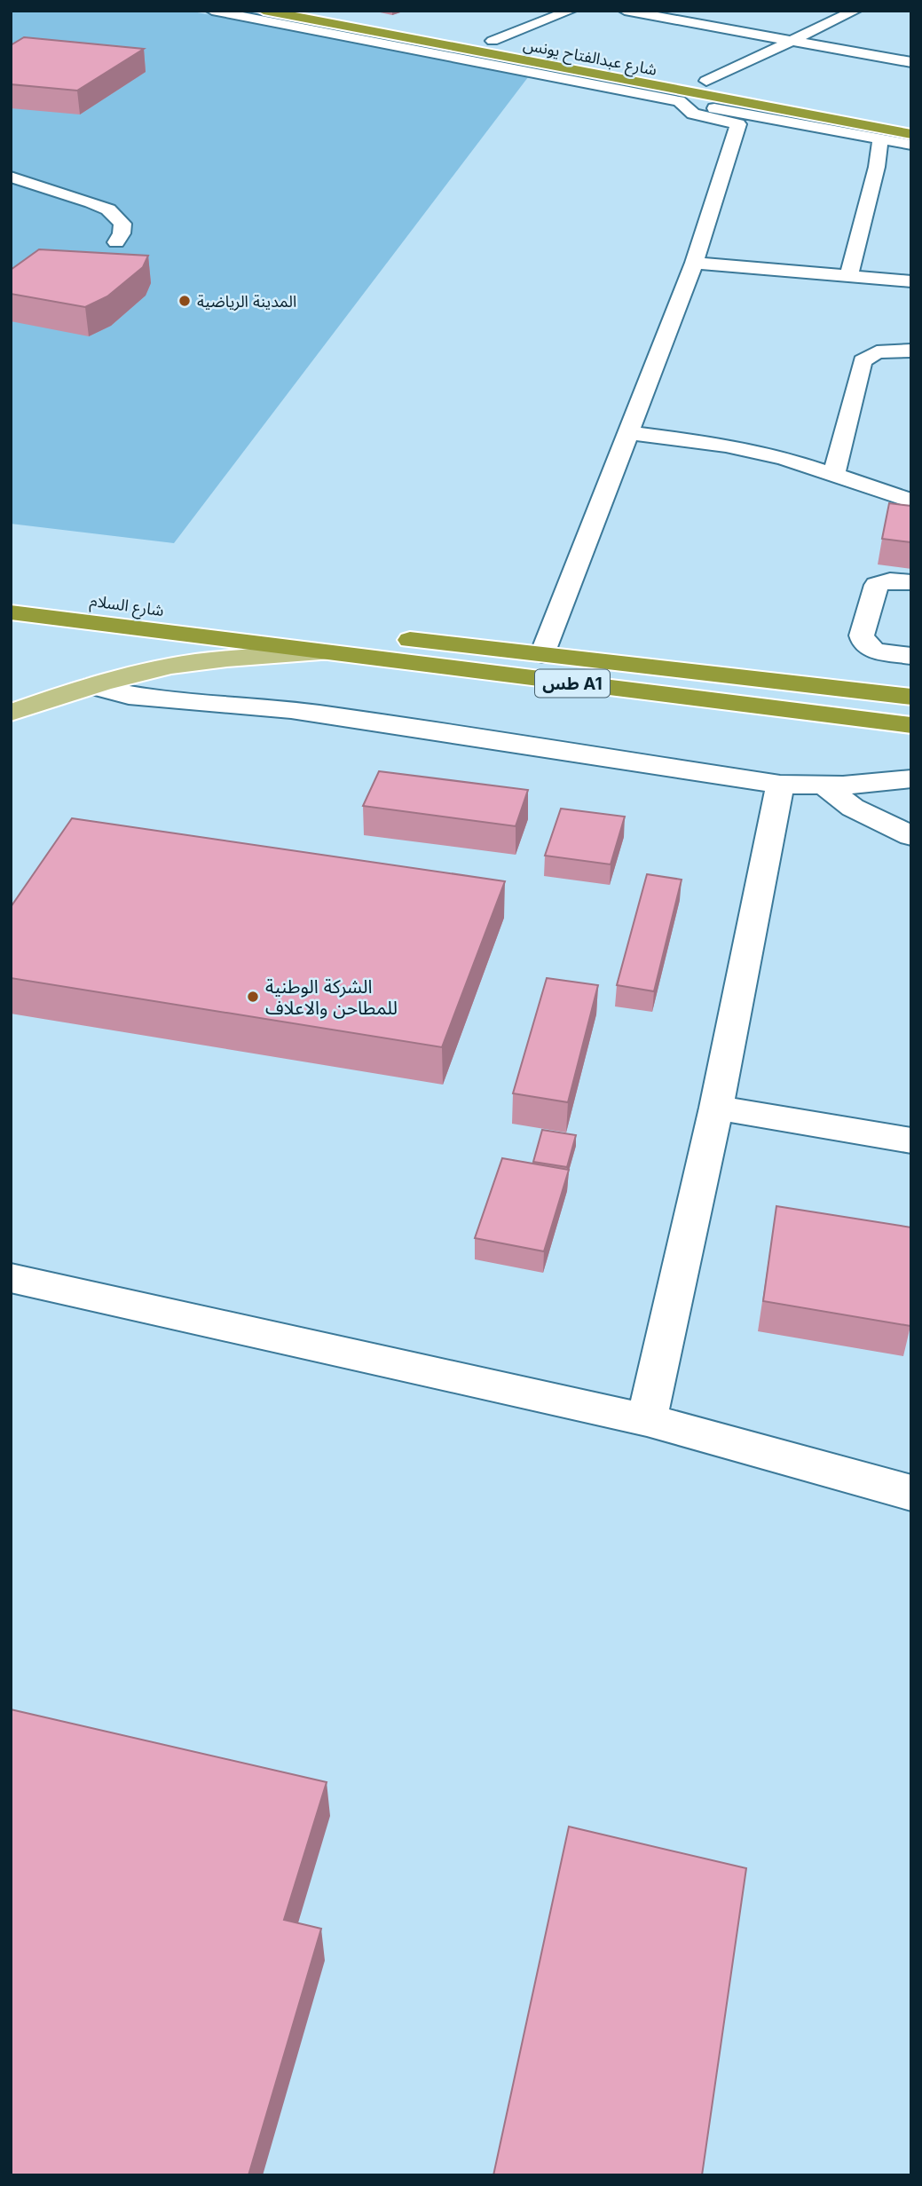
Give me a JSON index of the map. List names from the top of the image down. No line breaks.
{"streets":{"highway":["شارع عبدالفتاح يونس","شارع السلام","طس A1"]},"crossings":[["شارع السلام","طس A1"]],"places":["المدينة الرياضية","الشركة الوطنية للمطاحن والاعلاف"]}
